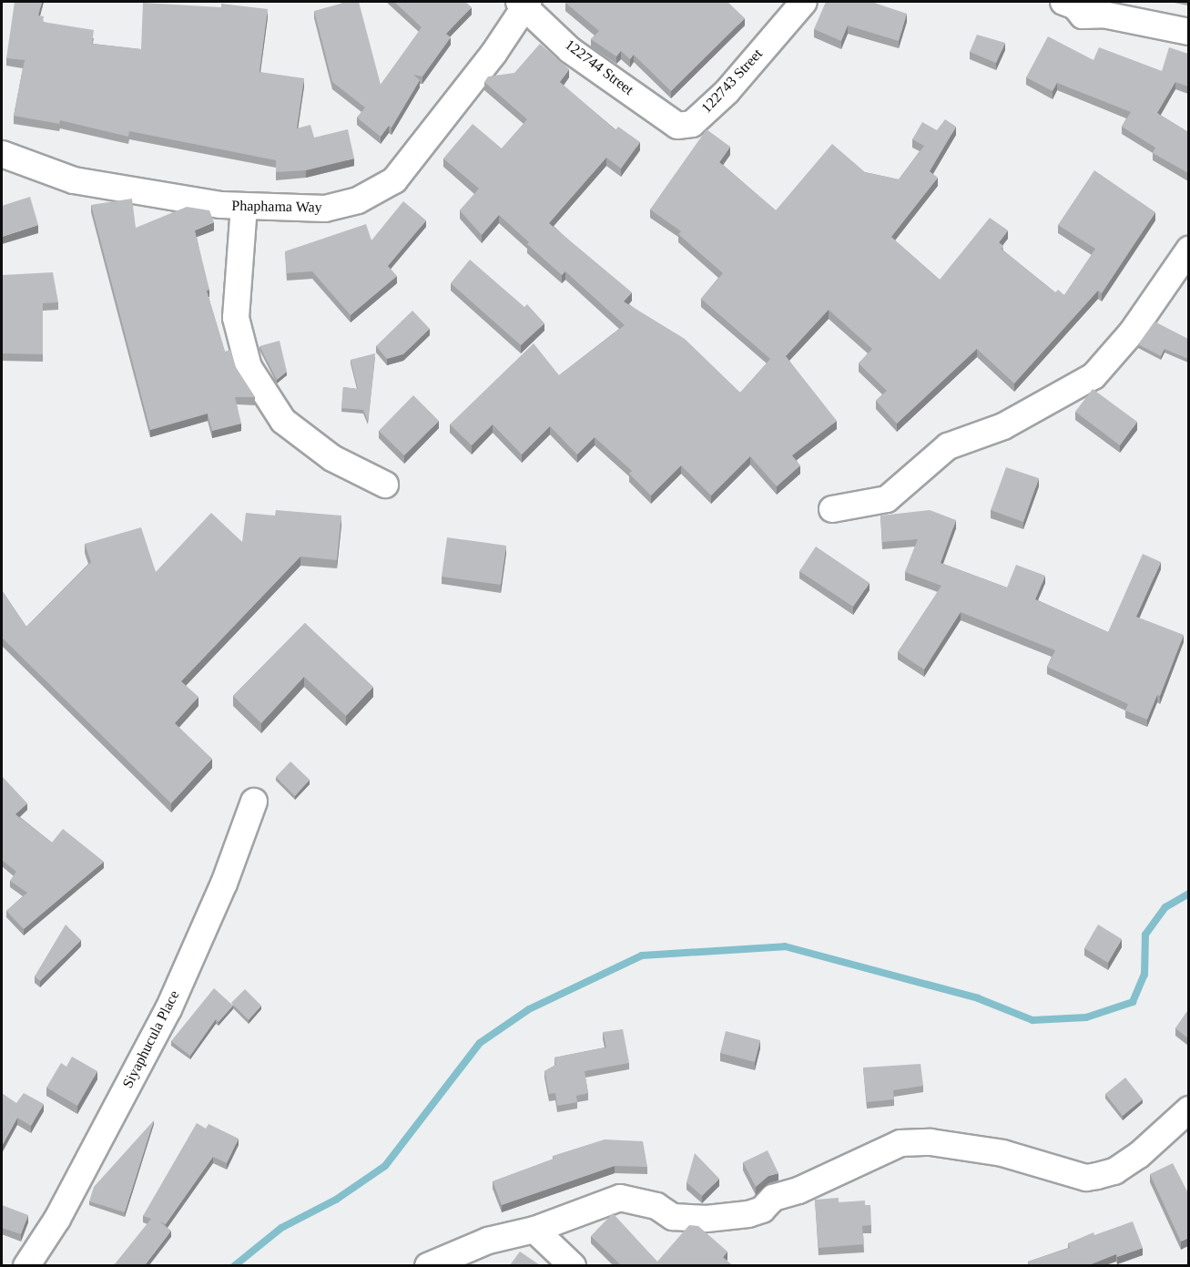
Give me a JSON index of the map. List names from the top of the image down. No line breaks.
{"streets":{"street":["122744 Street","122743 Street","Phaphama Way","Siyaphucula Place"]},"crossings":[["122744 Street","122743 Street"],["122744 Street","Phaphama Way"]]}
